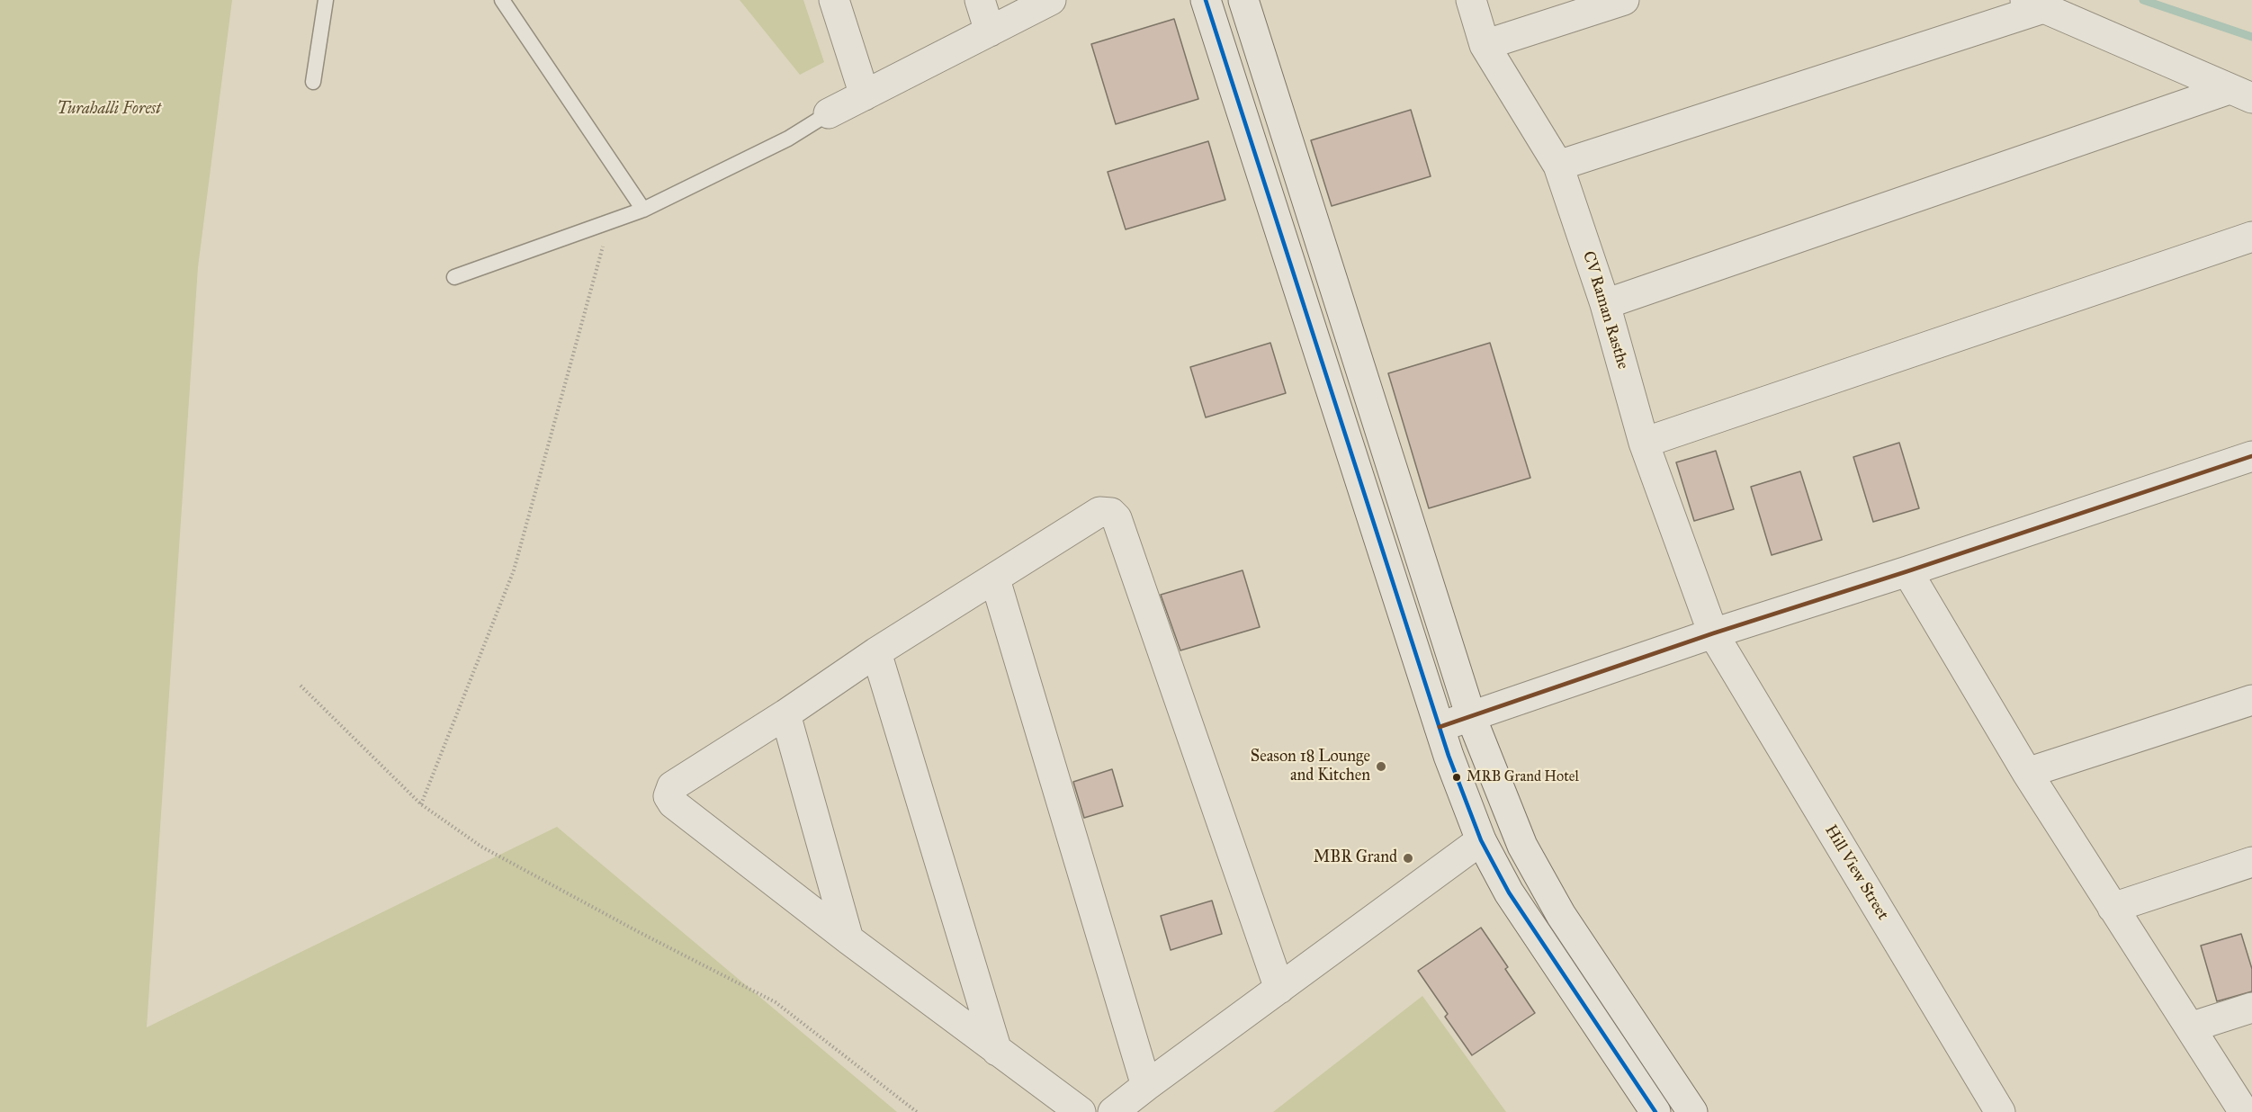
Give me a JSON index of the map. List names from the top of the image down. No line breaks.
{"streets":{"street":["CV Raman Rasthe","Hill View Street"]},"crossings":[["CV Raman Rasthe","Hill View Street"]],"parks":["Turahalli Forest"],"places":["Season 18 Lounge and Kitchen","MRB Grand Hotel","MBR Grand"]}
